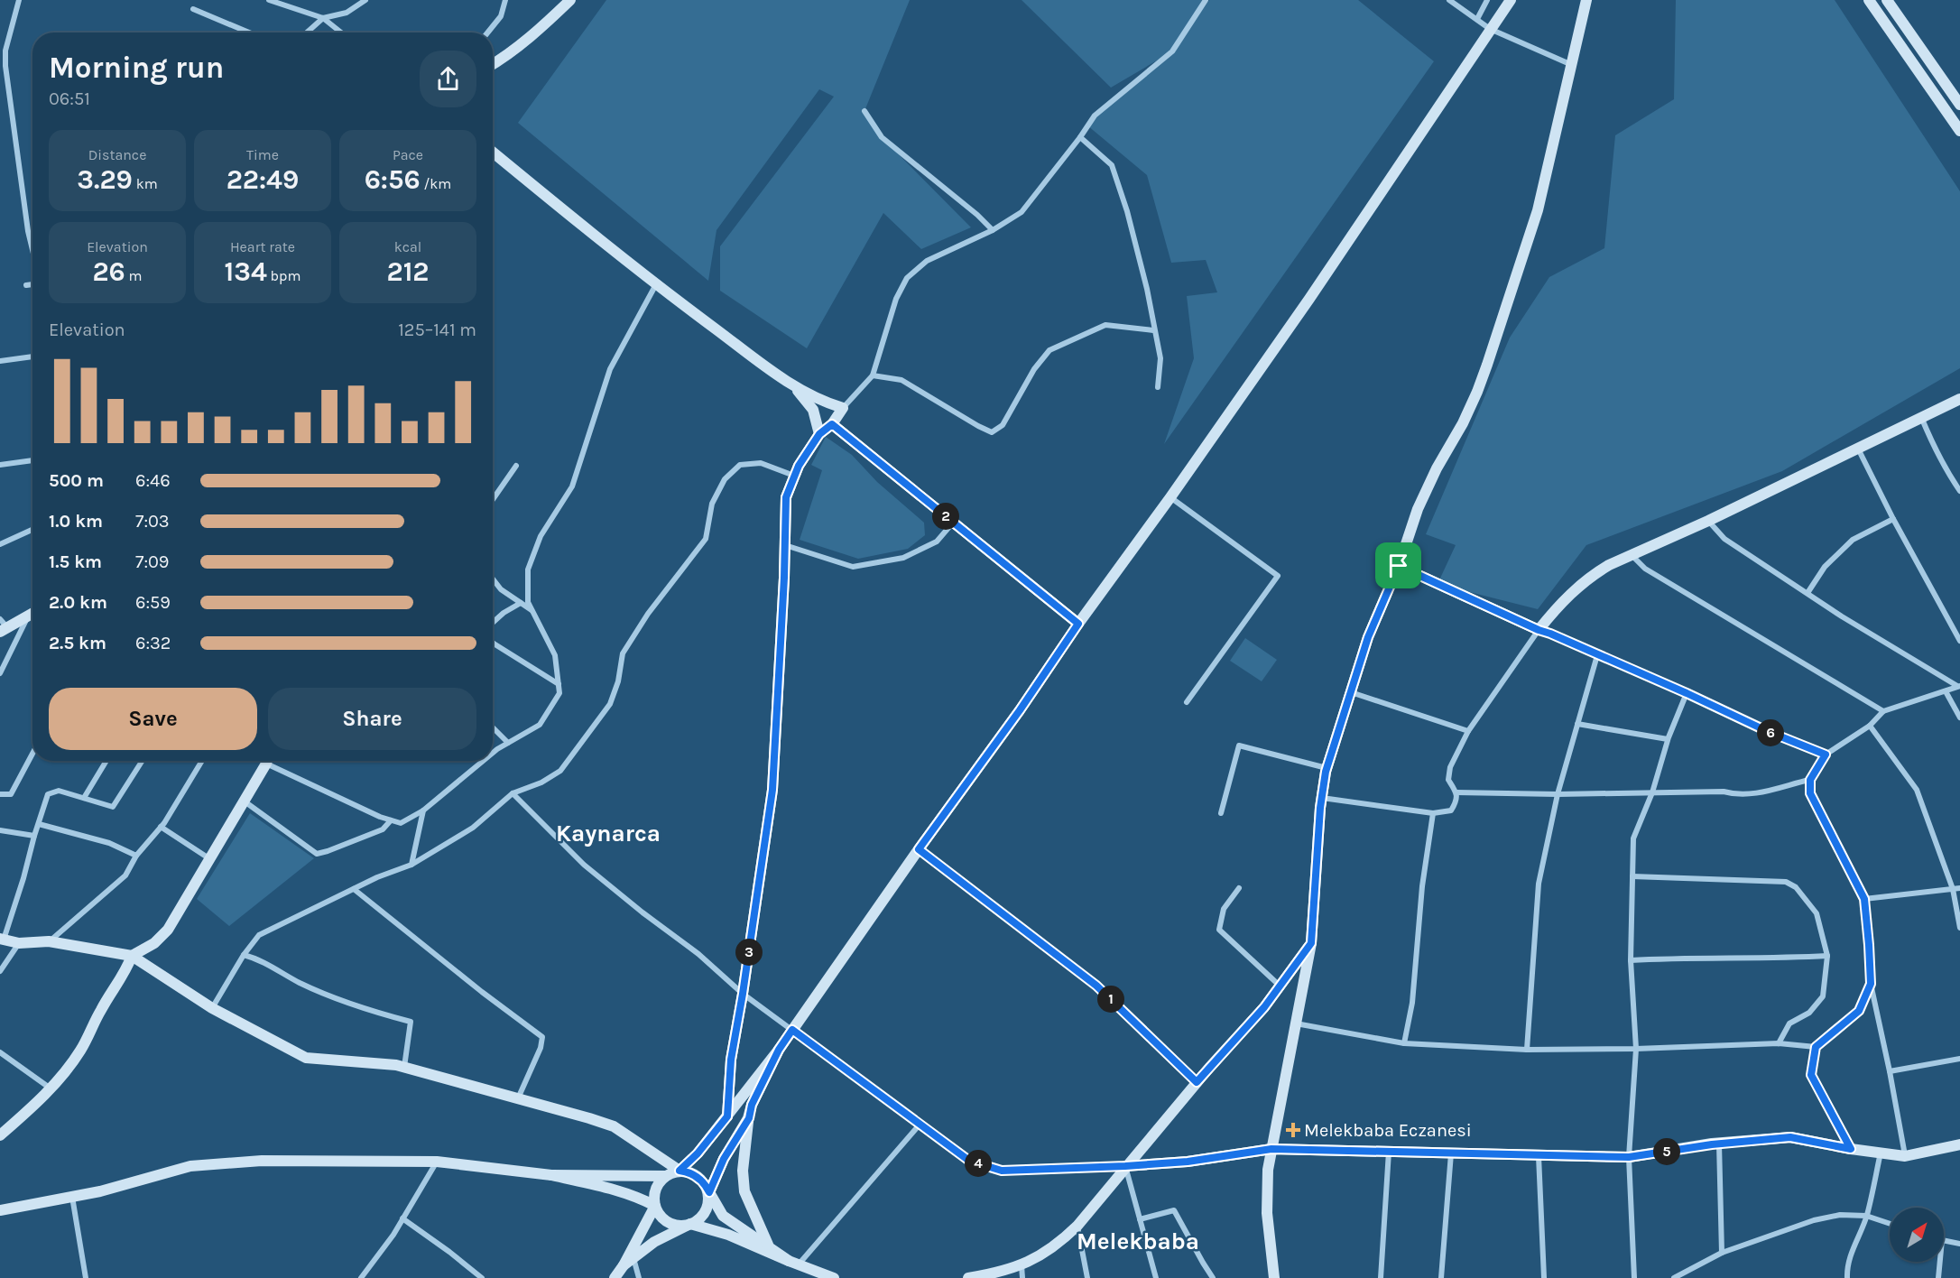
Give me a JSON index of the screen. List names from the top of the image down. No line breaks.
{"districts":["Kaynarca","Melekbaba"],"places":{"health":["Melekbaba Eczanesi"]},"north":"top right","page":{"heading":["Morning run","06:51"],"stats":[["Distance","3.29 km"],["Time","22:49"],["Pace","6:56 /km"],["Elevation","26 m"],["Heart rate","134 bpm"],["kcal","212"]],"chart":["Elevation","125–141 m"],"list":[{"name":"500 m","note":"6:46"},{"name":"1.0 km","note":"7:03"},{"name":"1.5 km","note":"7:09"},{"name":"2.0 km","note":"6:59"},{"name":"2.5 km","note":"6:32"}],"pins":["2","6","3","1","5","4"],"buttons":["Save","Share"]}}
